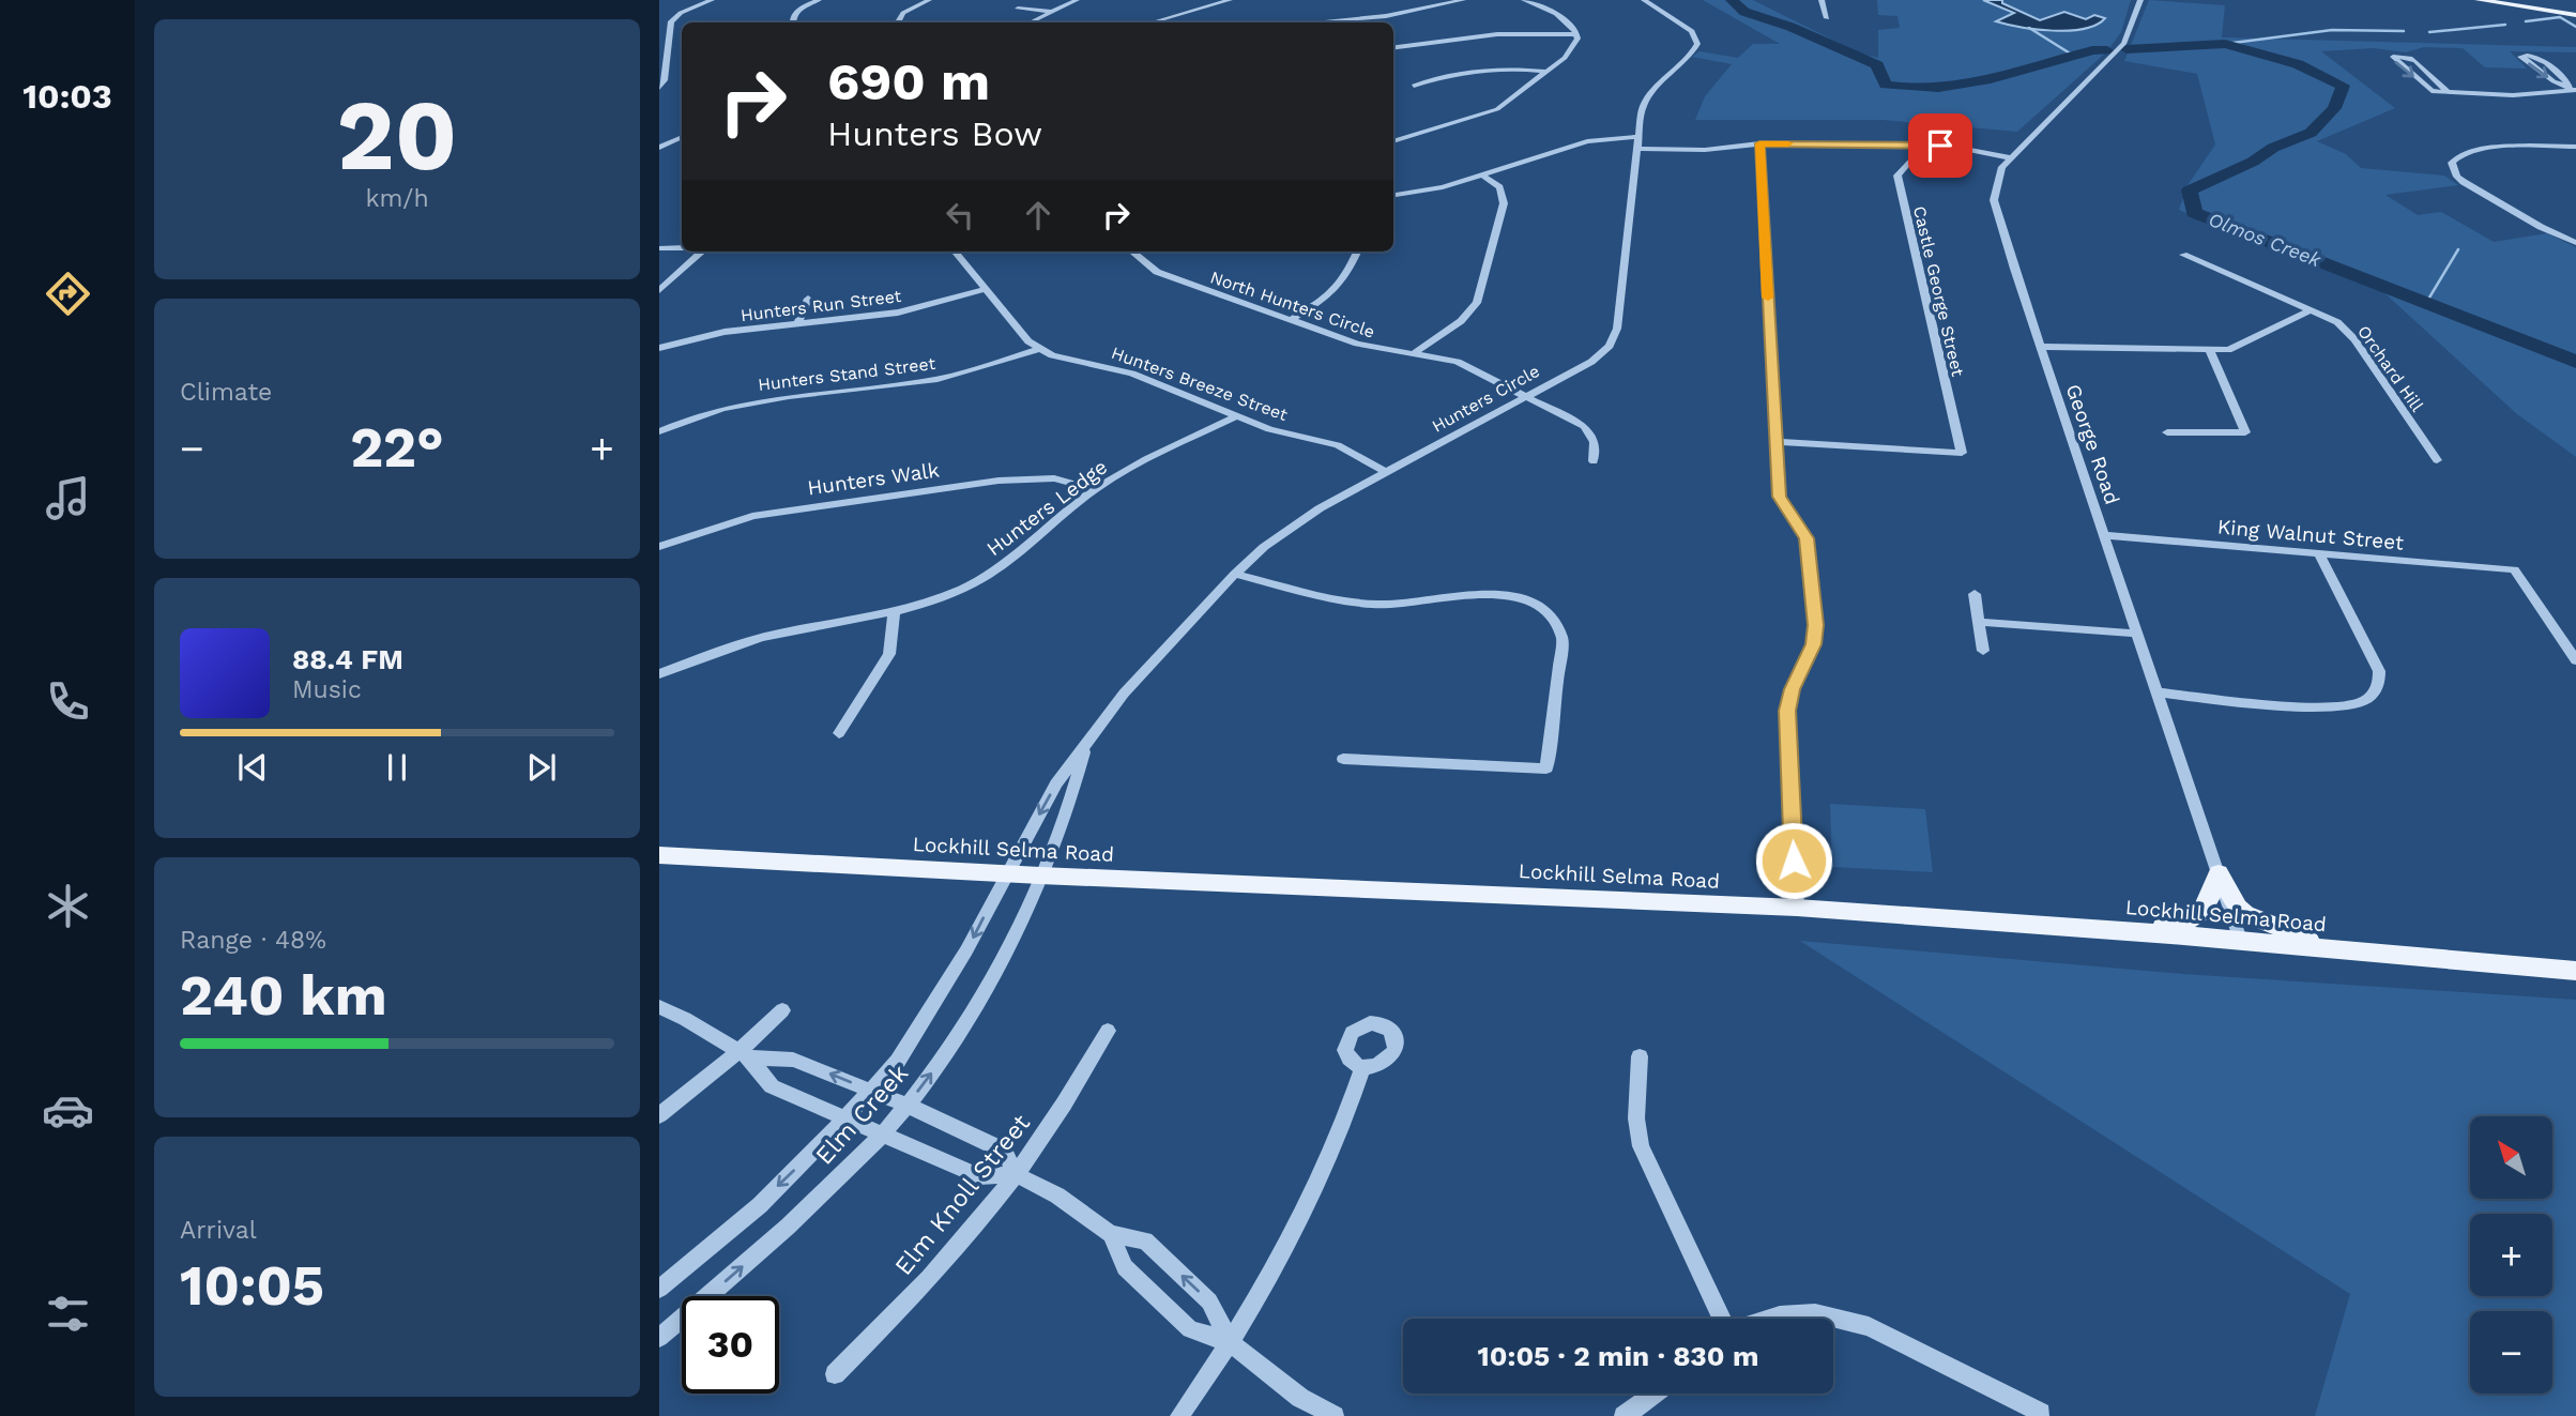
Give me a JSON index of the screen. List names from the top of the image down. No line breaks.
{"streets":{"main road":["Lockhill Selma Road"],"street":["Castle George Street","North Hunters Circle","Hunters Run Street","Orchard Hill","Hunters Stand Street","Hunters Breeze Street","Hunters Circle","George Road","Hunters Walk","Hunters Ledge","King Walnut Street","Elm Creek","Elm Knoll Street"]},"crossings":[["North Hunters Circle","Hunters Circle"],["Hunters Run Street","Hunters Breeze Street"],["Hunters Stand Street","Hunters Breeze Street"],["Hunters Breeze Street","Hunters Circle"],["Hunters Breeze Street","Hunters Ledge"],["Hunters Circle","Lockhill Selma Road"],["Hunters Circle","Elm Creek"],["George Road","King Walnut Street"],["George Road","Lockhill Selma Road"],["Hunters Walk","Hunters Ledge"],["Lockhill Selma Road","Elm Creek"]],"water":["Olmos Creek"],"north":"top left","page":{"tabs":"10:03","tile":[["20","km/h"],"Climate",["Range · 48%","240 km"],["Arrival","10:05"]],"turn":["690 m","Hunters Bow"],"heat":["−","22°","+"],"song":["88.4 FM","Music"],"map_buttons":["+","−"],"limit":"30","trip":"10:05 · 2 min · 830 m"}}
